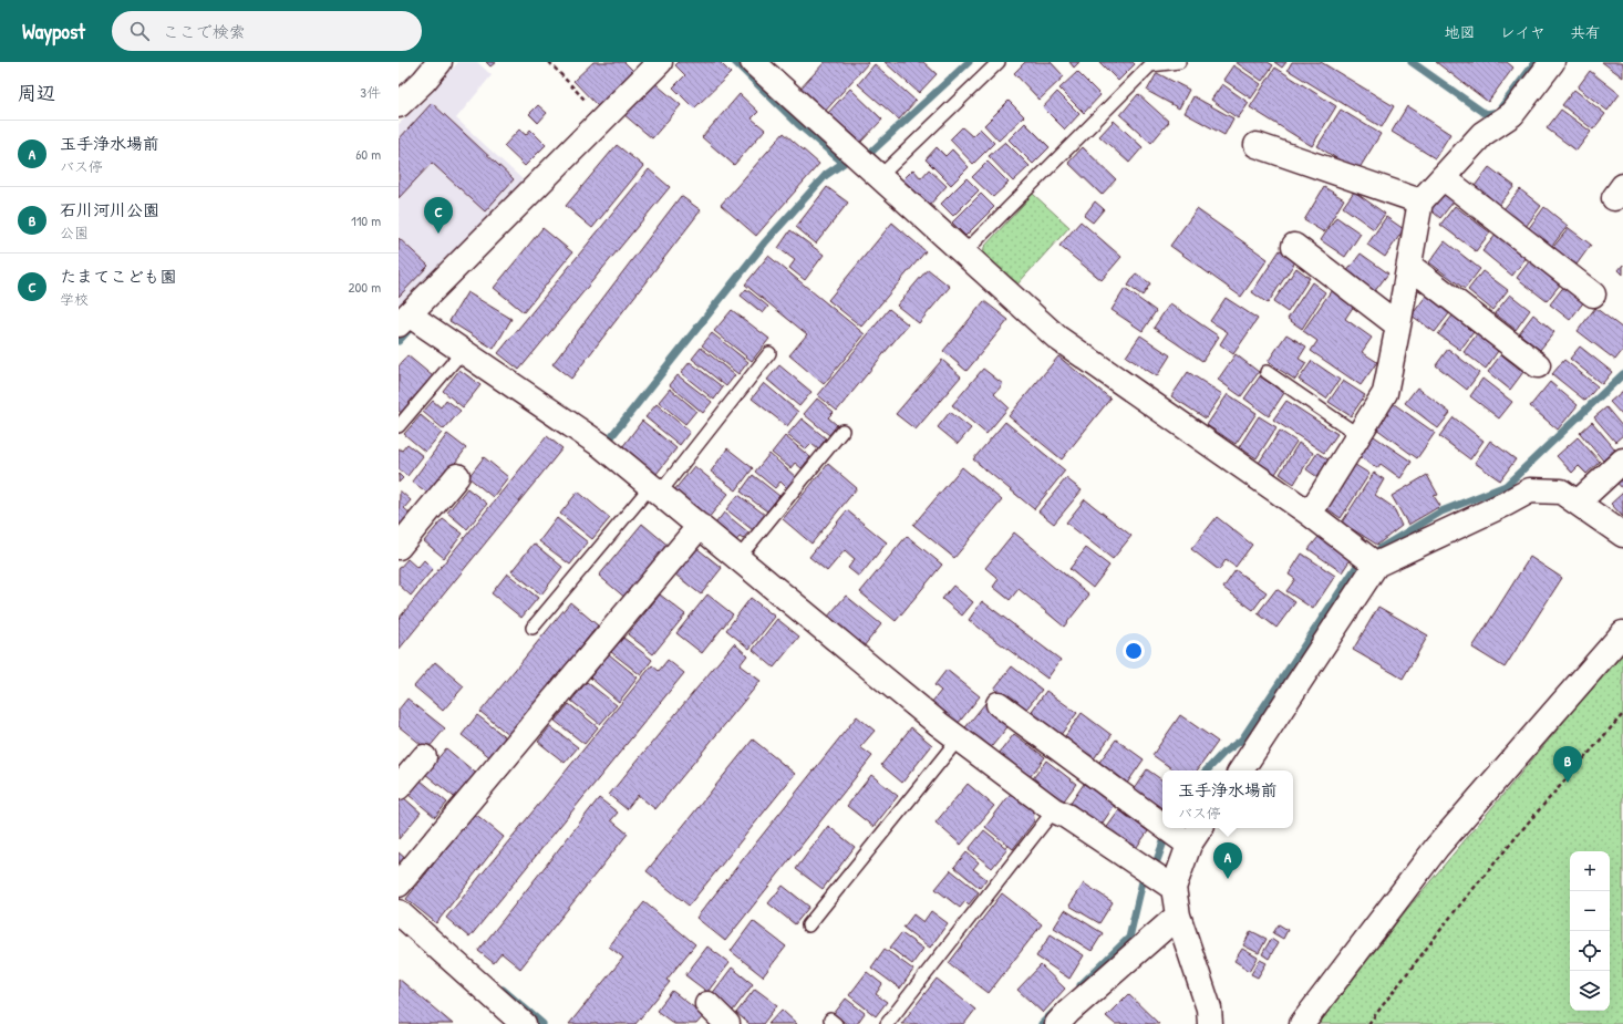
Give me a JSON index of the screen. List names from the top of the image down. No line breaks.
{"page":{"header":"Waypost","search":"ここで検索","nav":["地図","レイヤ","共有"],"heading":["周辺","3件"],"list":[{"mark":"A","name":"玉手浄水場前","note":"バス停","value":"60 m"},{"mark":"B","name":"石川河川公園","note":"公園","value":"110 m"},{"mark":"C","name":"たまてこども園","note":"学校","value":"200 m"}],"pins":["C","B","A"],"popup":["玉手浄水場前","バス停"],"map_buttons":["+","−"]}}
